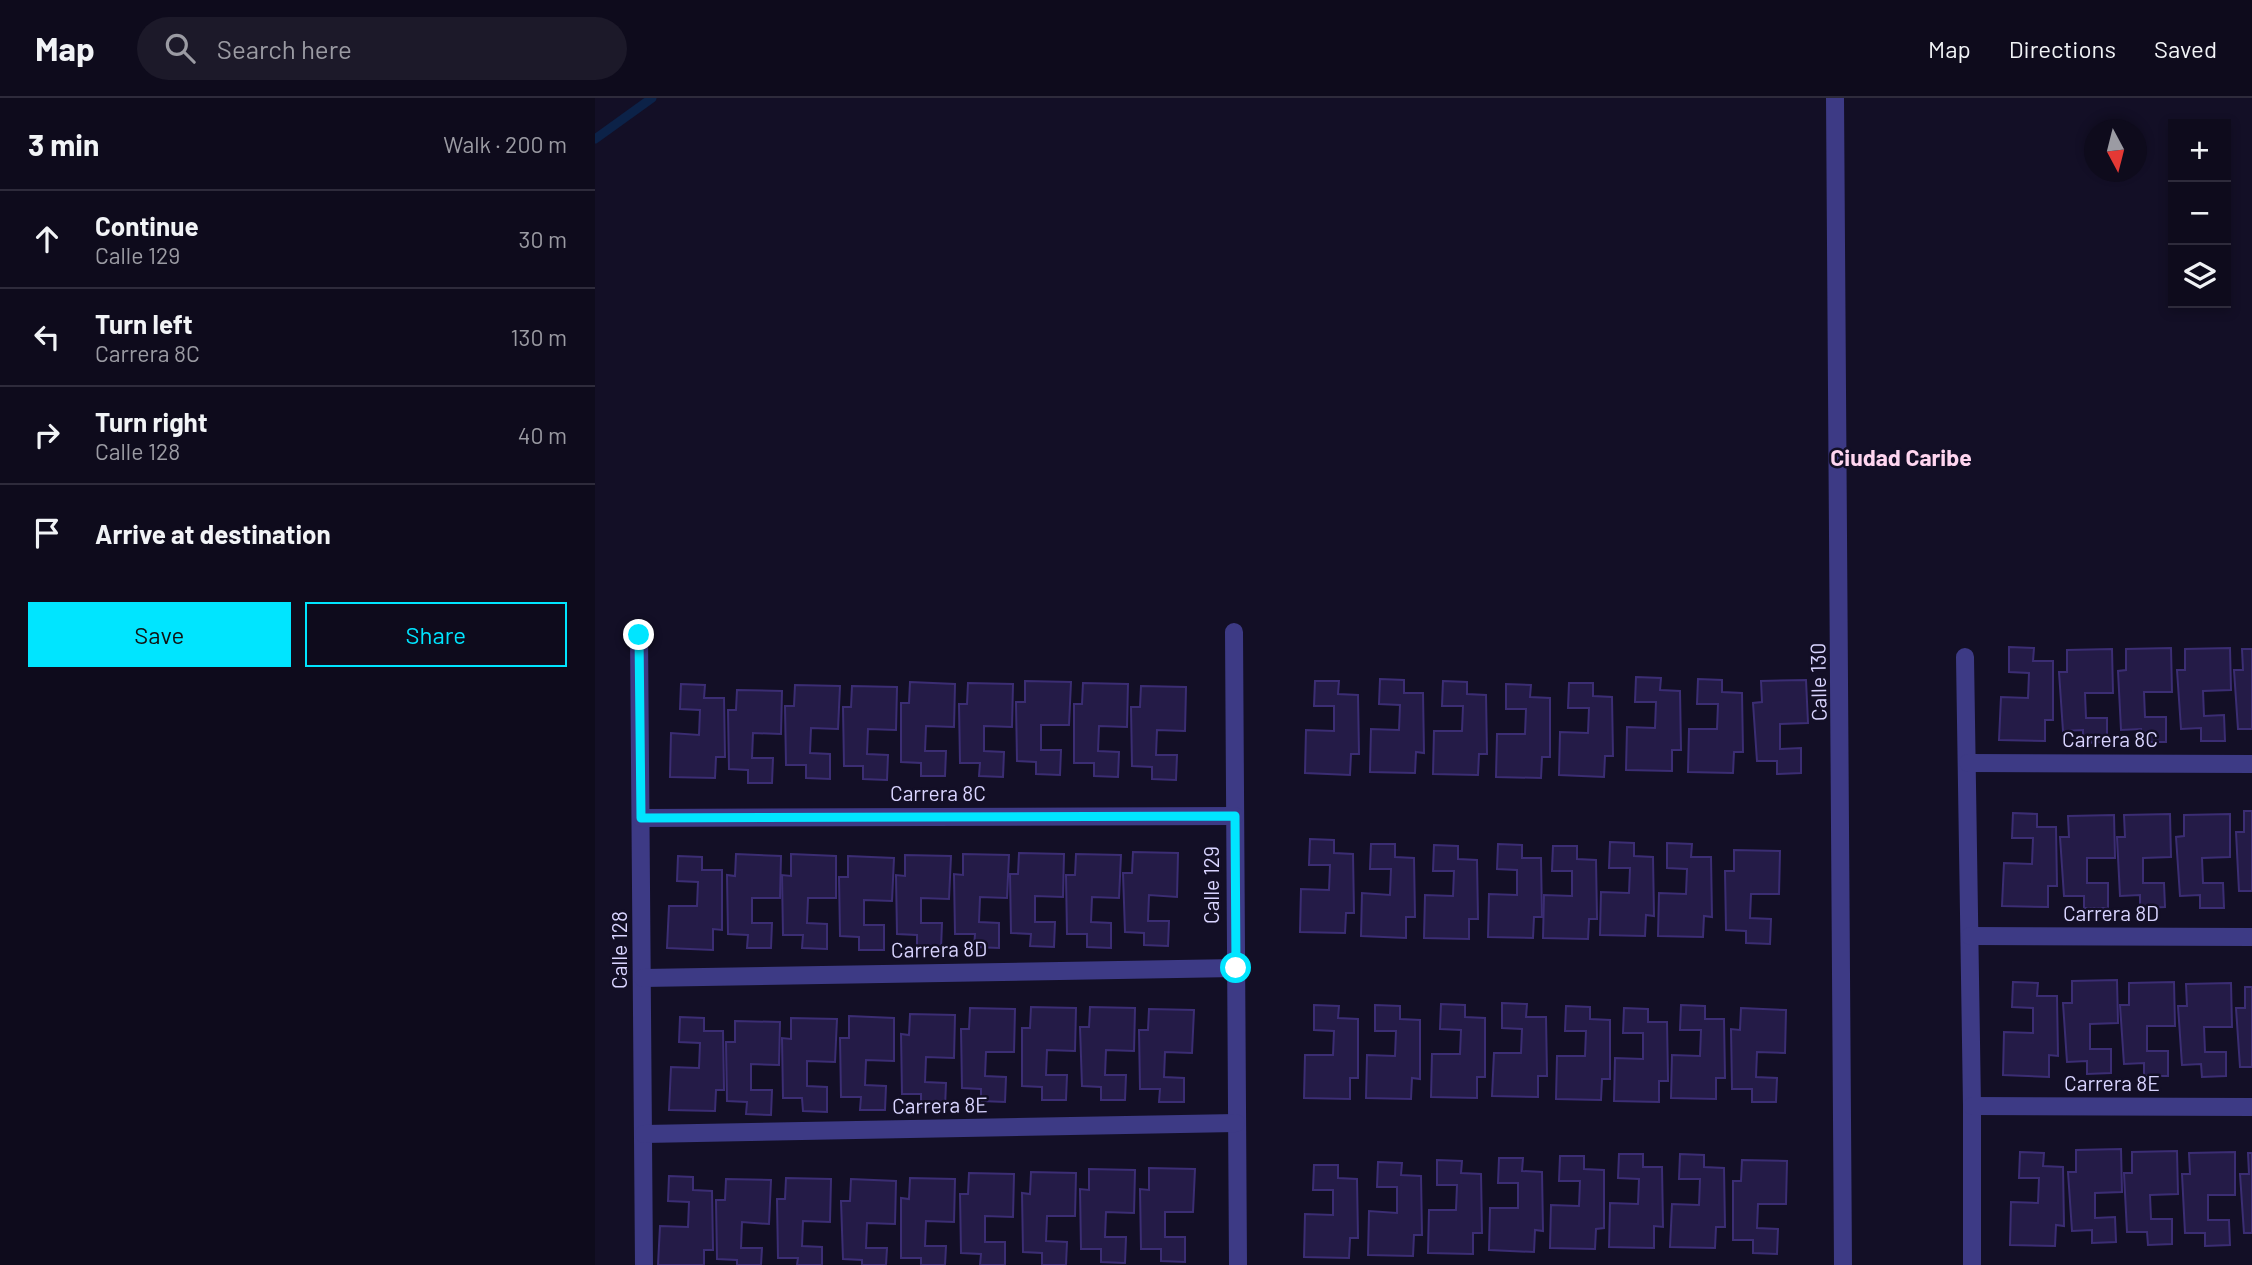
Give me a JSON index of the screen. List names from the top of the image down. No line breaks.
{"streets":{"street":["Calle 130","Carrera 8C","Calle 129","Carrera 8D","Calle 128","Carrera 8E"]},"crossings":[["Carrera 8C","Calle 129"],["Carrera 8C","Calle 128"],["Calle 129","Carrera 8D"],["Calle 129","Carrera 8E"],["Carrera 8D","Calle 128"],["Calle 128","Carrera 8E"]],"districts":["Ciudad Caribe"],"north":"bottom","page":{"header":"Map","search":"Search here","nav":["Map","Directions","Saved"],"heading":["3 min","Walk · 200 m"],"map_buttons":["+","−"],"list":[["Continue","Calle 129","30 m"],["Turn left","Carrera 8C","130 m"],["Turn right","Calle 128","40 m"],"Arrive at destination"],"buttons":["Save","Share"]}}
